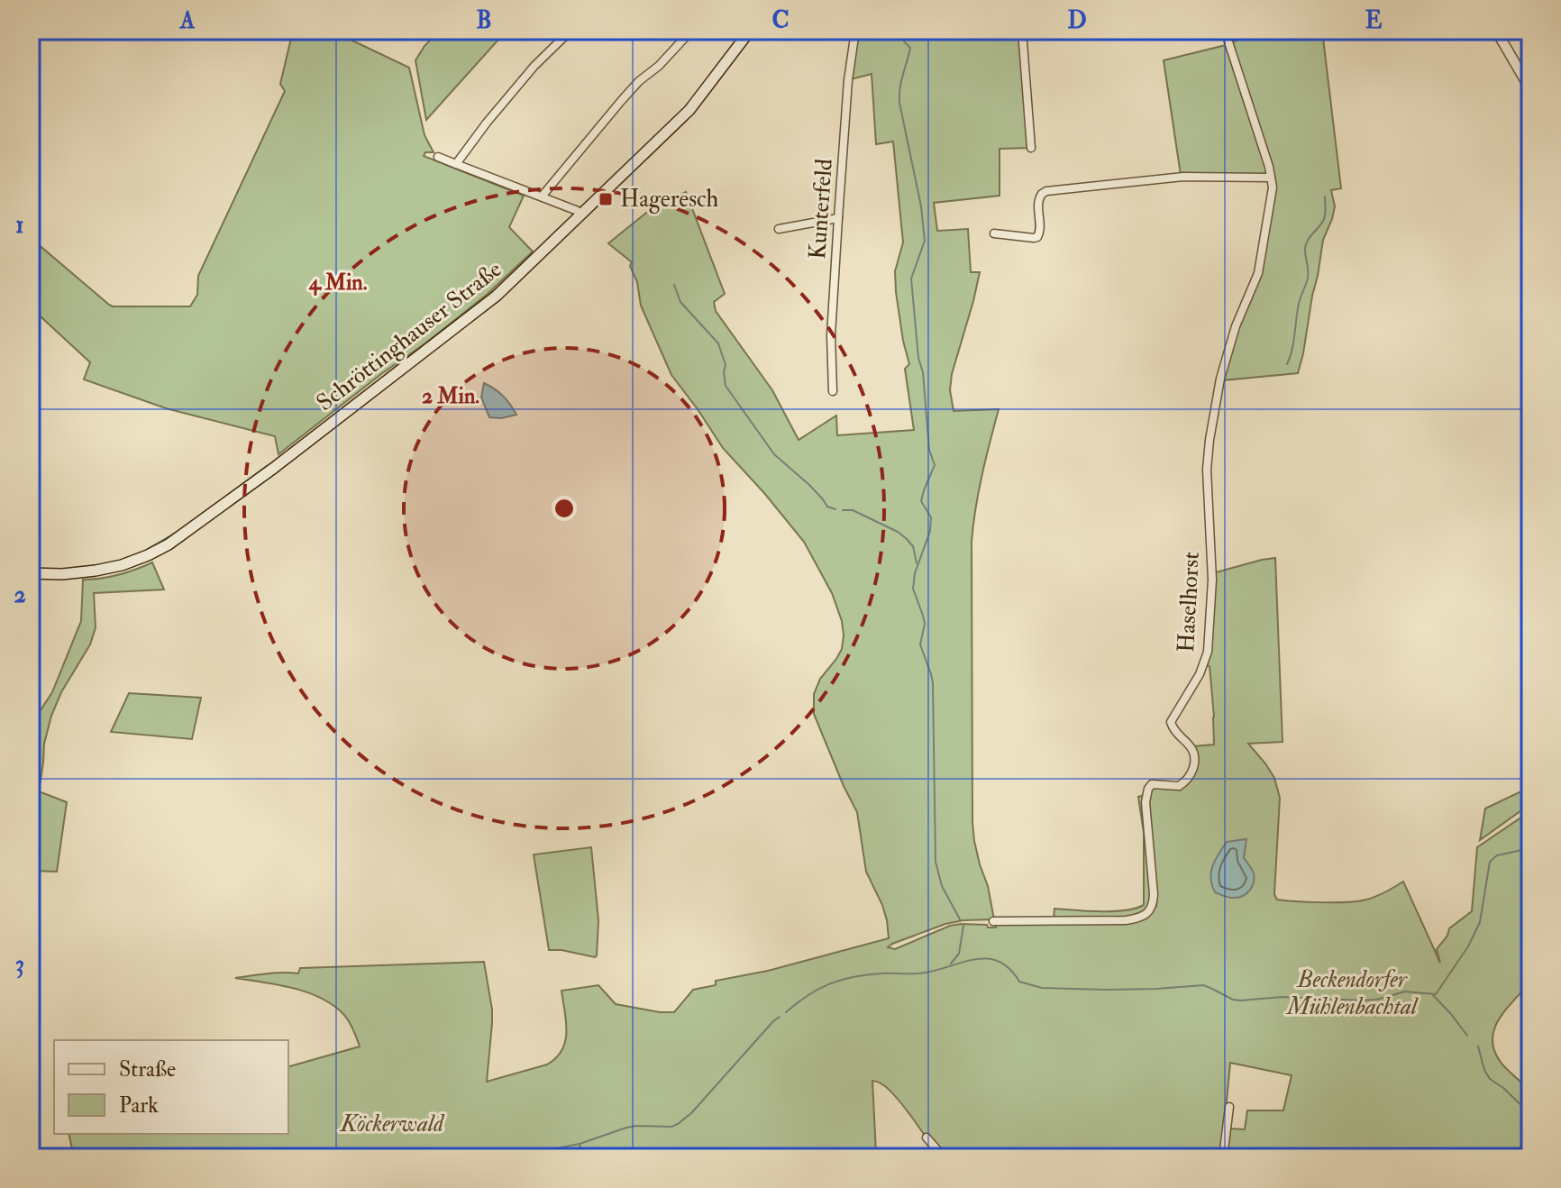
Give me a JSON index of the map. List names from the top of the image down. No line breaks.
{"streets":{"main road":["Schröttinghauser Straße"],"street":["Kunterfeld","Haselhorst"]},"parks":["Beckendorfer Mühlenbachtal","Köckerwald"],"places":{"transit":["Hageresch"]},"legend":["Straße","Park"],"grid":{"columns":["A","B","C","D","E"],"rows":["1","2","3"]},"rings":["4 Min.","2 Min."]}
